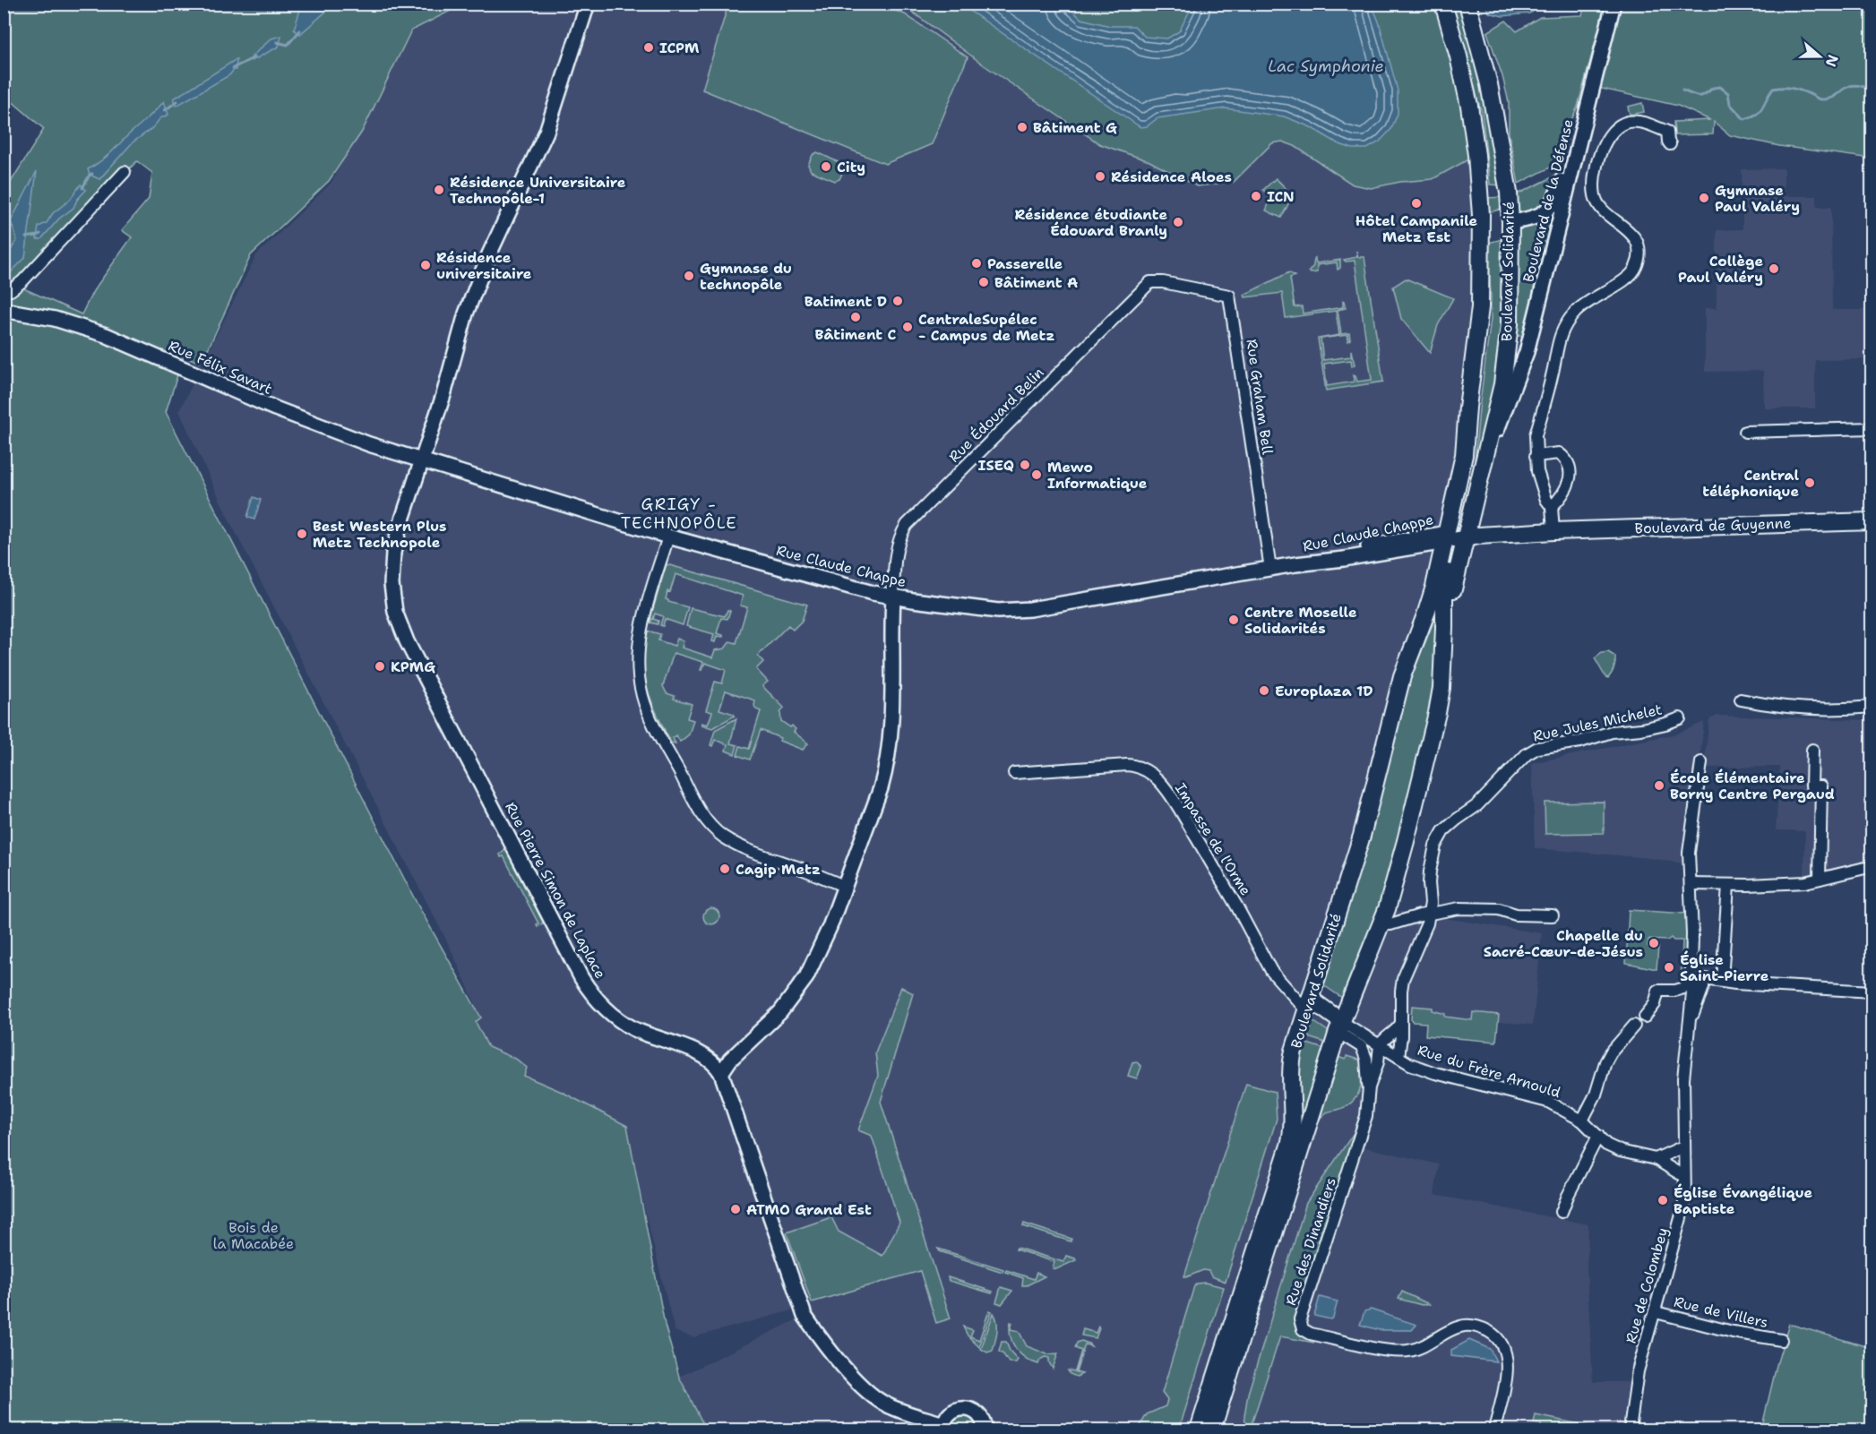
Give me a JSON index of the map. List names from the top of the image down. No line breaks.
{"streets":{"main road":["Boulevard Solidarité","Boulevard de Guyenne"],"street":["Boulevard de la Défense","Rue Félix Savart","Rue Graham Bell","Rue Édouard Belin","Rue Claude Chappe","Rue Jules Michelet","Impasse de l'Orme","Rue Pierre Simon de Laplace","Rue du Frère Arnould","Rue des Dinandiers","Rue de Colombey","Rue de Villers"]},"crossings":[["Boulevard de la Défense","Boulevard Solidarité"],["Boulevard Solidarité","Boulevard de Guyenne"],["Boulevard Solidarité","Rue Claude Chappe"],["Boulevard Solidarité","Impasse de l'Orme"],["Boulevard Solidarité","Rue du Frère Arnould"],["Boulevard Solidarité","Rue des Dinandiers"],["Rue Félix Savart","Rue Claude Chappe"],["Rue Félix Savart","Rue Pierre Simon de Laplace"],["Rue Graham Bell","Rue Édouard Belin"],["Rue Graham Bell","Rue Claude Chappe"],["Rue Édouard Belin","Rue Claude Chappe"],["Boulevard de Guyenne","Rue Claude Chappe"],["Rue Claude Chappe","Rue Pierre Simon de Laplace"],["Rue Jules Michelet","Rue du Frère Arnould"],["Rue du Frère Arnould","Rue des Dinandiers"],["Rue du Frère Arnould","Rue de Colombey"],["Rue de Colombey","Rue de Villers"]],"districts":["GRIGY - TECHNOPÔLE"],"water":["Lac Symphonie"],"parks":["Bois de la Macabée"],"places":["ICPM","Bâtiment G","City","Résidence Aloes","Résidence Universitaire Technopôle-1","ICN","Gymnase Paul Valéry","Hôtel Campanile Metz Est","Résidence étudiante Édouard Branly","Passerelle","Résidence universitaire","Collège Paul Valéry","Gymnase du technopôle","Bâtiment A","Batiment D","Bâtiment C","CentraleSupélec - Campus de Metz","ISEQ","Mewo Informatique","Central téléphonique","Best Western Plus Metz Technopole","Centre Moselle Solidarités","KPMG","Europlaza 1D","École Élémentaire Borny Centre Pergaud","Cagip Metz","Chapelle du Sacré-Cœur-de-Jésus","Église Saint-Pierre","Église Évangélique Baptiste","ATMO Grand Est"],"north":"right"}
